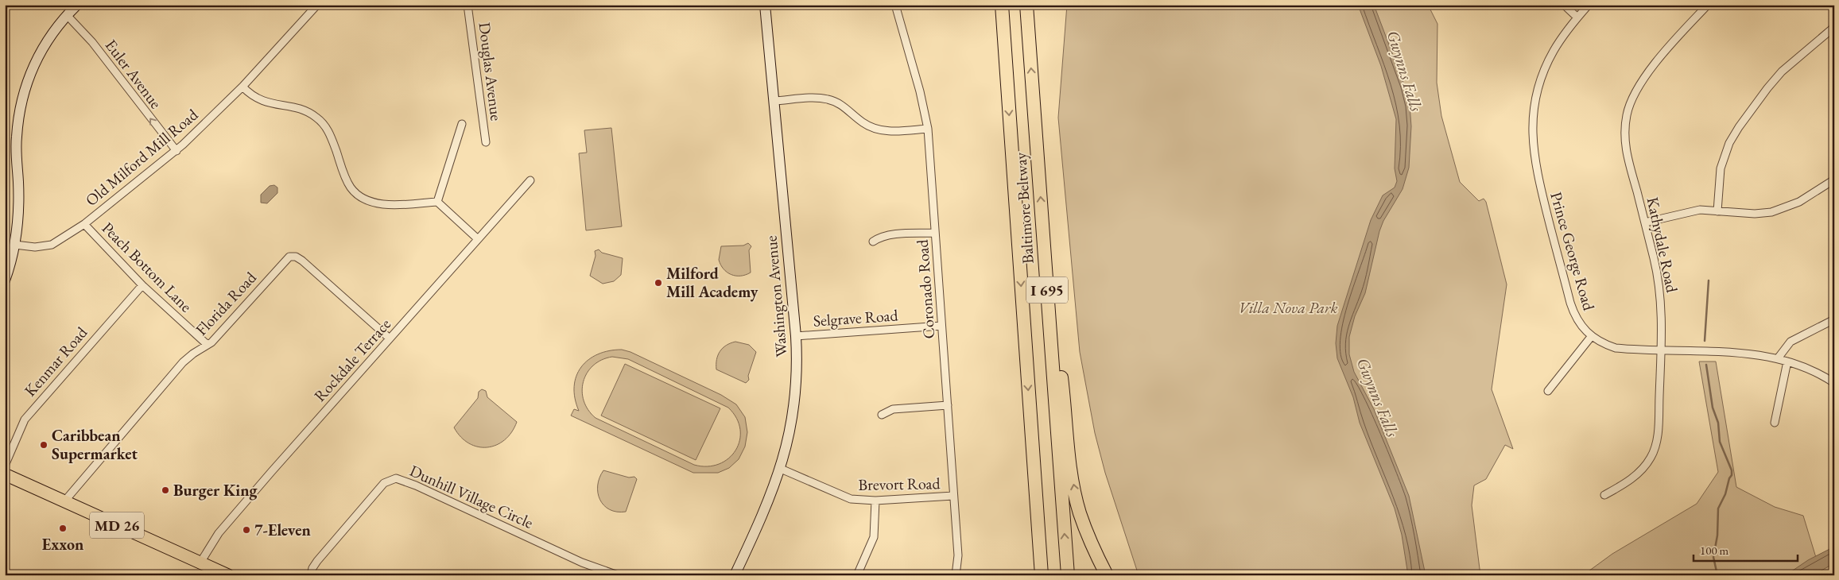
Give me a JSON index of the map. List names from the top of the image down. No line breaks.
{"streets":{"highway":["Baltimore Beltway","I 695"],"main road":["Washington Avenue","MD 26"],"street":["Douglas Avenue","Euler Avenue","Old Milford Mill Road","Kathydale Road","Prince George Road","Peach Bottom Lane","Coronado Road","Florida Road","Selgrave Road","Rockdale Terrace","Kenmar Road","Brevort Road","Dunhill Village Circle"]},"crossings":[["Euler Avenue","Old Milford Mill Road"],["Old Milford Mill Road","Peach Bottom Lane"],["Kathydale Road","Prince George Road"],["Peach Bottom Lane","Florida Road"],["Peach Bottom Lane","Kenmar Road"],["Coronado Road","Selgrave Road"],["Coronado Road","Brevort Road"],["Washington Avenue","Selgrave Road"],["Washington Avenue","Brevort Road"],["Florida Road","Rockdale Terrace"],["Florida Road","MD 26"],["Rockdale Terrace","MD 26"]],"one_way":["Euler Avenue"],"water":["Gwynns Falls"],"parks":["Villa Nova Park"],"places":["Milford Mill Academy","Caribbean Supermarket","Burger King","Exxon","7-Eleven"],"scale_bar":"100 m"}
